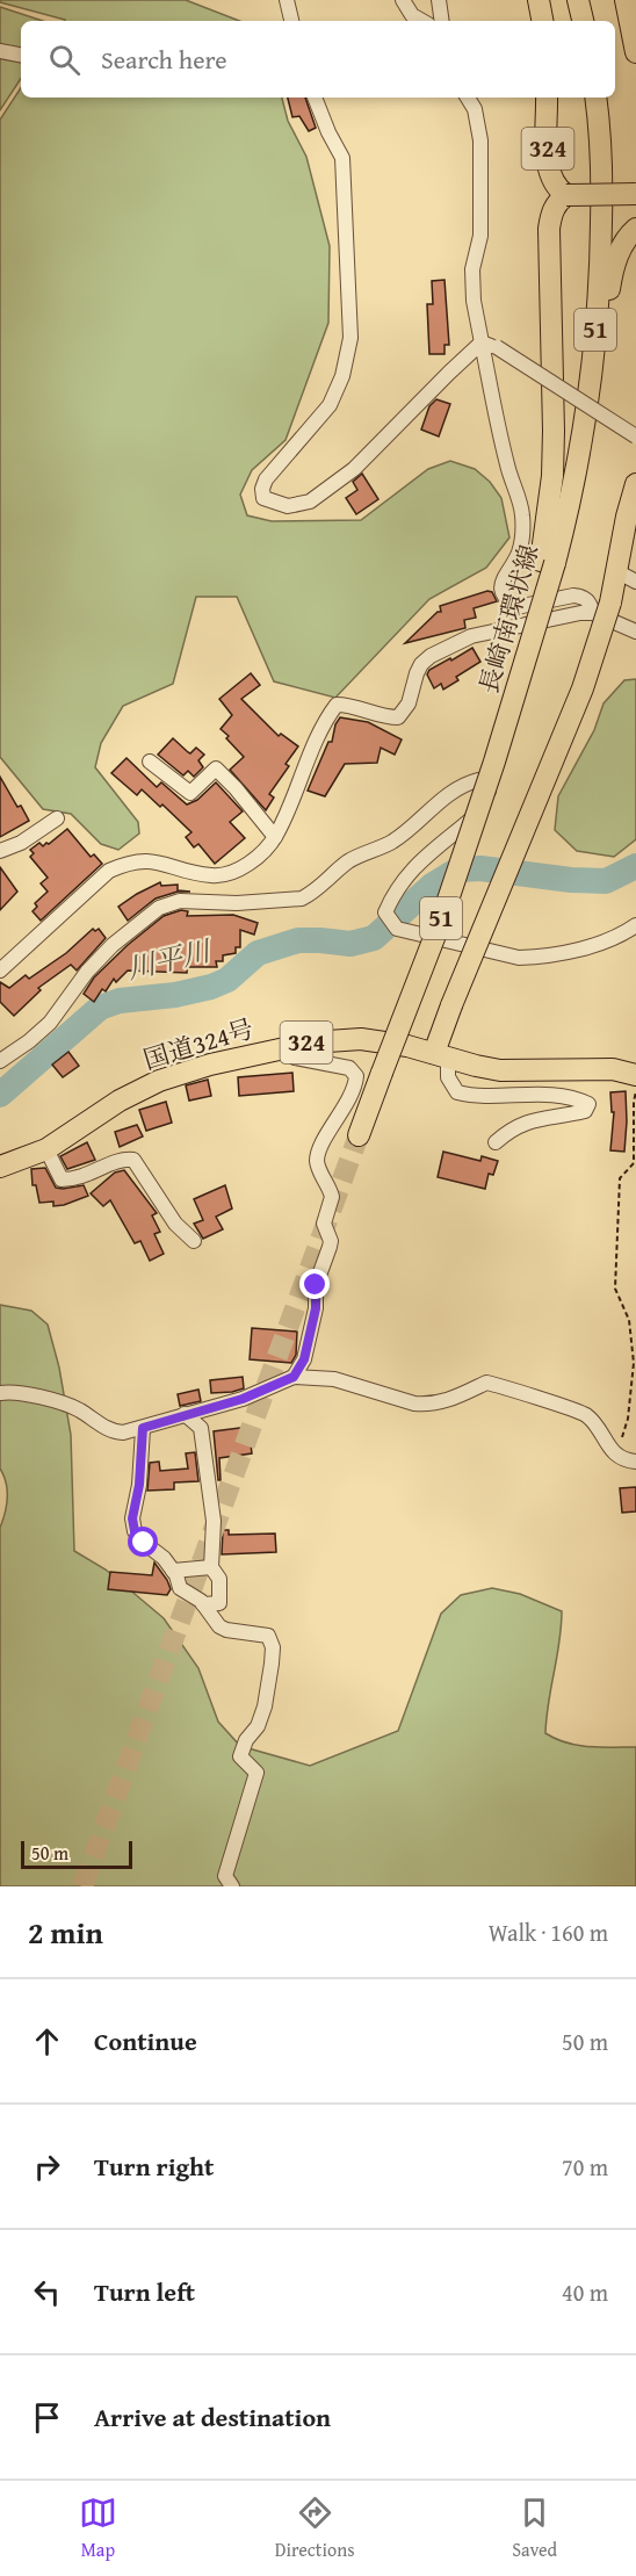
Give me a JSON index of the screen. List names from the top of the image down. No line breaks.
{"streets":{"highway":["324","51","長崎南環状線","国道324号"]},"crossings":[["324","51"],["51","長崎南環状線"]],"water":["川平川"],"scale_bar":"50 m","page":{"search":"Search here","scale":"50 m","heading":["2 min","Walk · 160 m"],"list":[["Continue","50 m"],["Turn right","70 m"],["Turn left","40 m"],"Arrive at destination"],"nav":["Map","Directions","Saved"]}}
